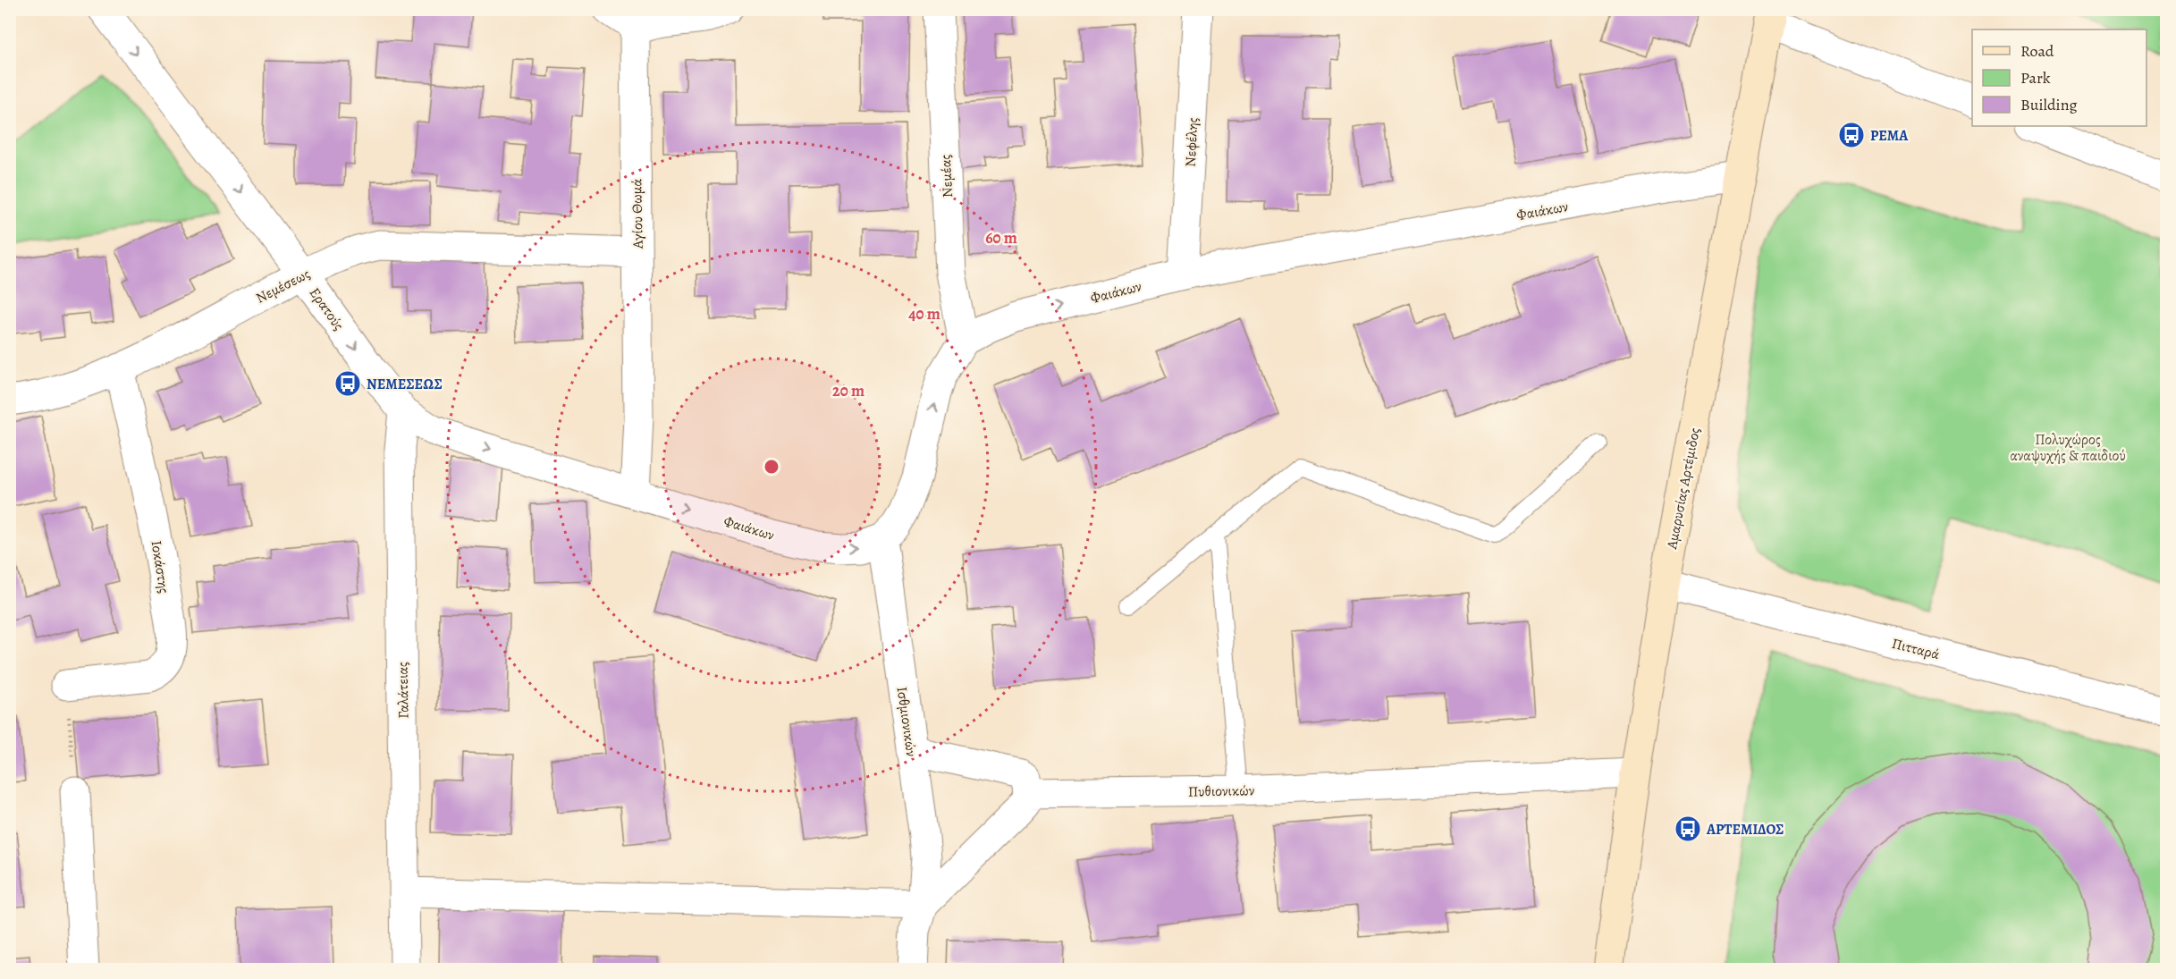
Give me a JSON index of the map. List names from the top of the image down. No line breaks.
{"streets":{"main road":["Αμαρυσίας Αρτέμιδος"],"street":["Νεφέλης","Νεμέας","Φαιάκων","Αγίου Θωμά","Νεμέσεως","Ερατούς","Ιοκάστης","Πιτταρά","Γαλάτειας","Ισθμιονικών","Πυθιονικών"]},"crossings":[["Νεφέλης","Φαιάκων"],["Νεμέας","Φαιάκων"],["Φαιάκων","Αγίου Θωμά"],["Φαιάκων","Ερατούς"],["Φαιάκων","Αμαρυσίας Αρτέμιδος"],["Φαιάκων","Ισθμιονικών"],["Αγίου Θωμά","Νεμέσεως"],["Αγίου Θωμά","Ερατούς"],["Νεμέσεως","Ερατούς"],["Νεμέσεως","Ιοκάστης"],["Ερατούς","Γαλάτειας"],["Αμαρυσίας Αρτέμιδος","Πιτταρά"],["Αμαρυσίας Αρτέμιδος","Πυθιονικών"]],"one_way":["Φαιάκων","Ερατούς"],"parks":["Πολυχώρος αναψυχής & παιδιού"],"places":{"bus stop":["ΡΕΜΑ","ΝΕΜΕΣΕΩΣ","ΑΡΤΕΜΙΔΟΣ"]},"legend":["Road","Park","Building"],"rings":["60 m","40 m","20 m"]}
